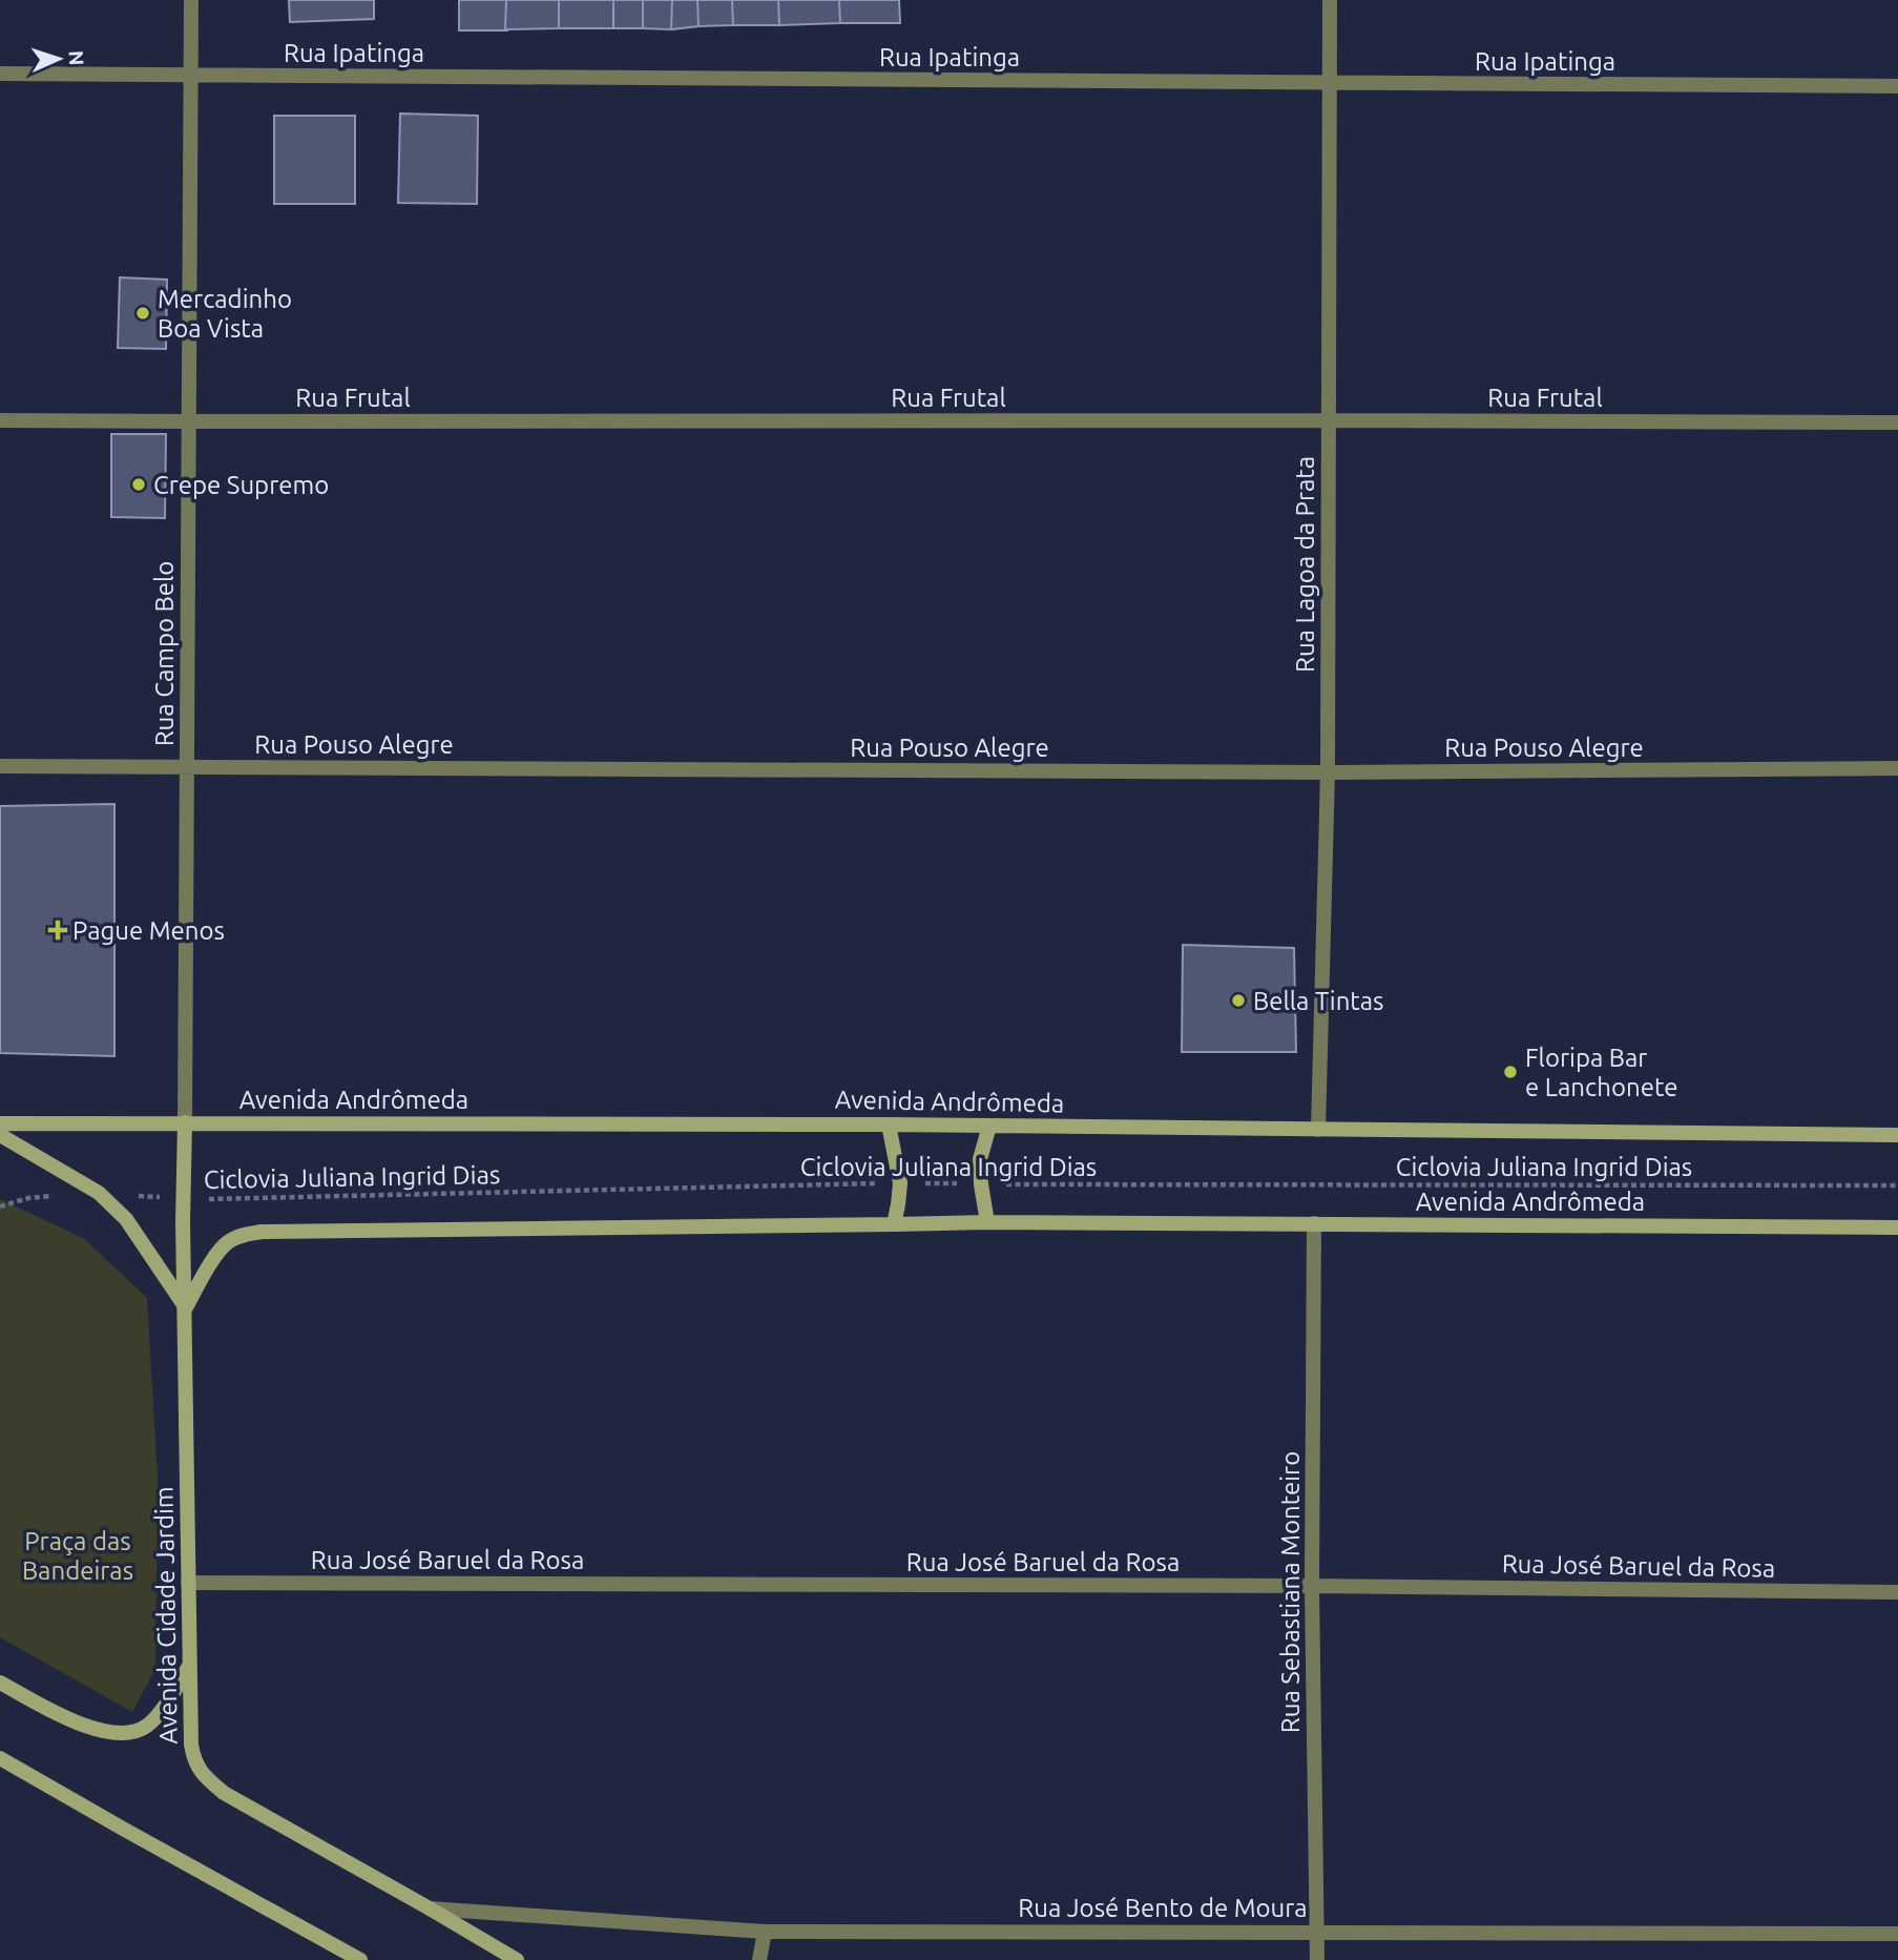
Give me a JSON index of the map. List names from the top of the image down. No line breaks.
{"streets":{"main road":["Rua Campo Belo","Avenida Andrômeda","Avenida Cidade Jardim"],"street":["Rua Ipatinga","Rua Frutal","Rua Lagoa da Prata","Rua Pouso Alegre","Rua José Baruel da Rosa","Rua Sebastiana Monteiro","Rua José Bento de Moura"],"path":["Ciclovia Juliana Ingrid Dias"]},"crossings":[["Rua Ipatinga","Rua Lagoa da Prata"],["Rua Ipatinga","Rua Campo Belo"],["Rua Frutal","Rua Lagoa da Prata"],["Rua Frutal","Rua Campo Belo"],["Rua Lagoa da Prata","Rua Pouso Alegre"],["Rua Lagoa da Prata","Avenida Andrômeda"],["Rua Campo Belo","Rua Pouso Alegre"],["Rua Campo Belo","Avenida Andrômeda"],["Rua Campo Belo","Ciclovia Juliana Ingrid Dias"],["Rua Campo Belo","Avenida Cidade Jardim"],["Avenida Andrômeda","Rua Sebastiana Monteiro"],["Avenida Andrômeda","Avenida Cidade Jardim"],["Rua José Baruel da Rosa","Rua Sebastiana Monteiro"],["Rua José Baruel da Rosa","Avenida Cidade Jardim"],["Rua Sebastiana Monteiro","Rua José Bento de Moura"],["Avenida Cidade Jardim","Rua José Bento de Moura"]],"parks":["Praça das Bandeiras"],"places":{"other":["Mercadinho Boa Vista","Crepe Supremo","Bella Tintas","Floripa Bar e Lanchonete"],"health":["Pague Menos"]},"north":"right"}
